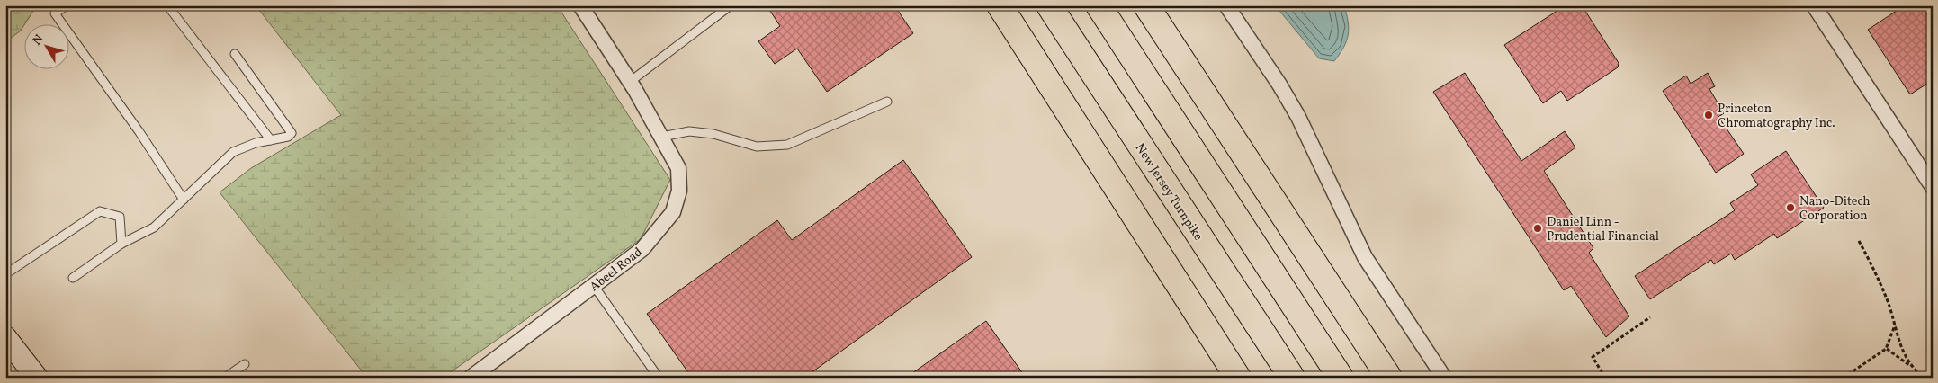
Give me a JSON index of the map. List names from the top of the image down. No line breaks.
{"streets":{"highway":["New Jersey Turnpike"],"street":["Abeel Road"]},"places":["Princeton Chromatography Inc.","Nano-Ditech Corporation","Daniel Linn - Prudential Financial"],"north":"top left"}
